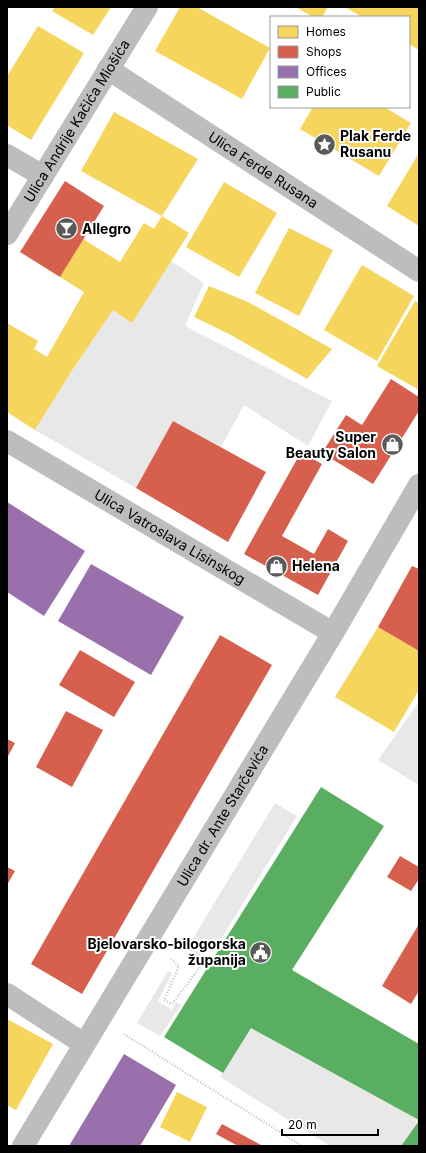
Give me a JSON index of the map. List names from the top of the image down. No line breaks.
{"streets":{"street":["Ulica Andrije Kačića Miošića","Ulica Ferde Rusana","Ulica Vatroslava Lisinskog","Ulica dr. Ante Starčevića"]},"crossings":[["Ulica Andrije Kačića Miošića","Ulica Ferde Rusana"],["Ulica Vatroslava Lisinskog","Ulica dr. Ante Starčevića"]],"places":{"place":["Plak Ferde Rusanu"],"bar":["Allegro"],"shop":["Super Beauty Salon","Helena"],"public building":["Bjelovarsko-bilogorska županija"]},"legend":["Homes","Shops","Offices","Public"],"scale_bar":"20 m"}
